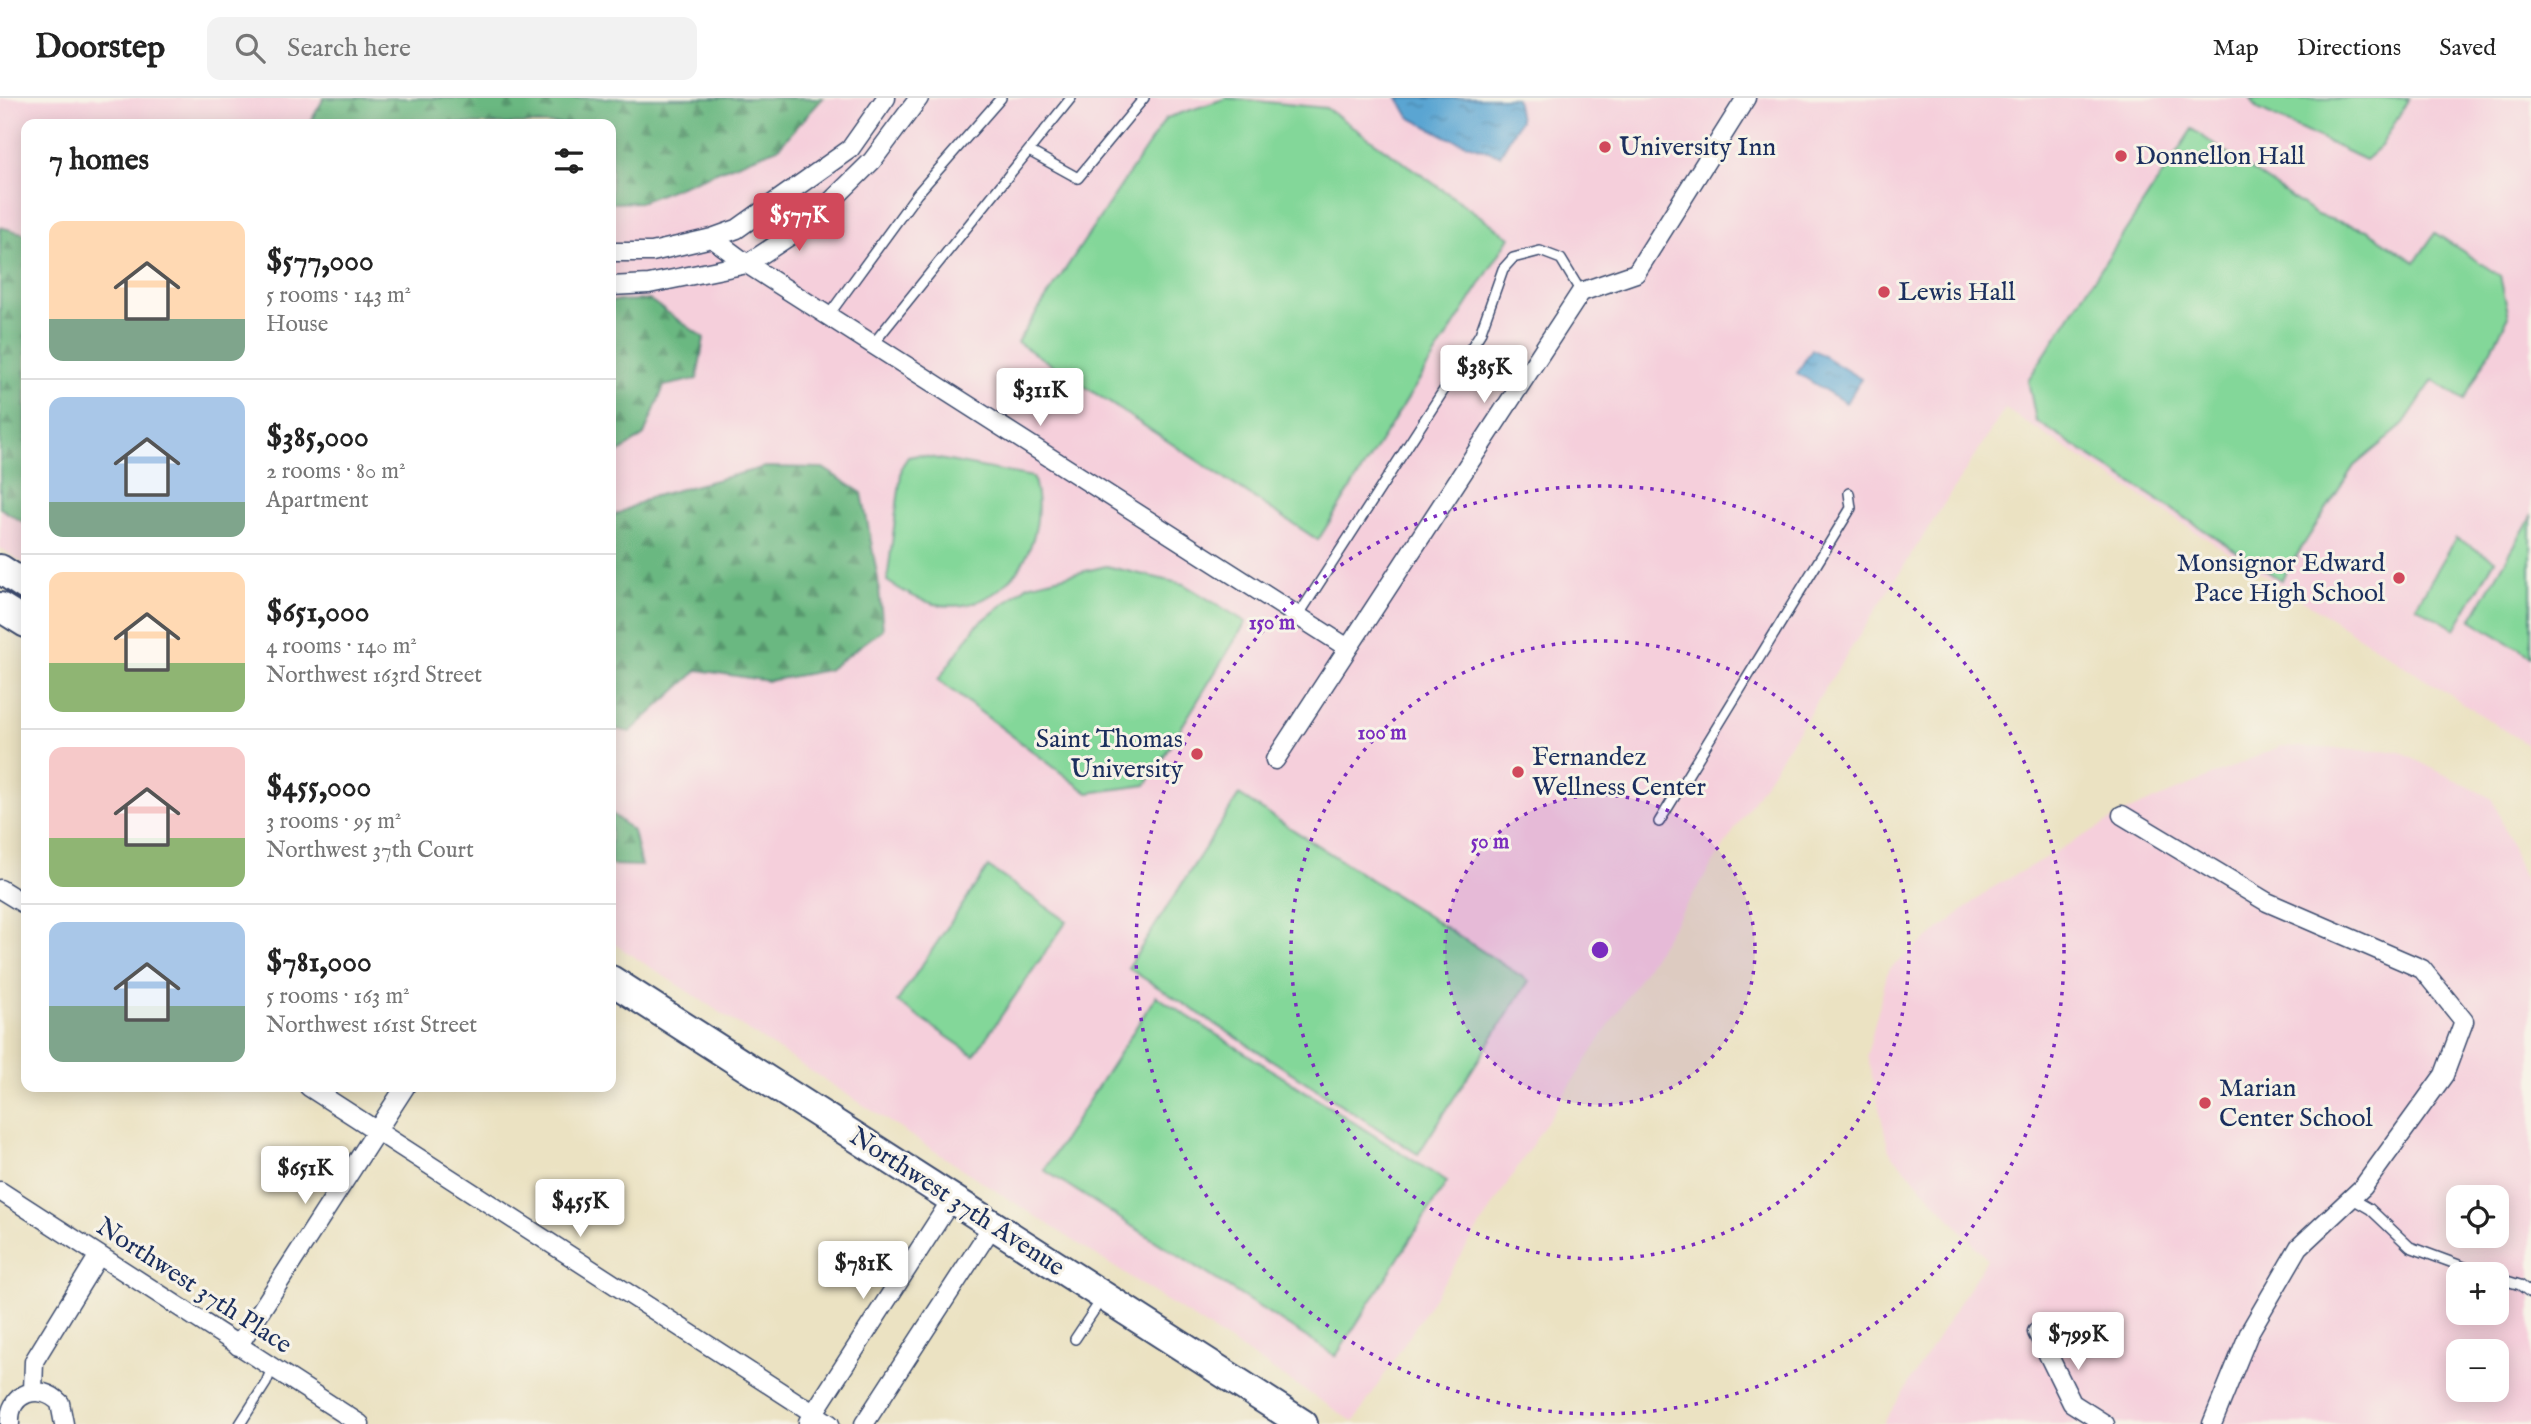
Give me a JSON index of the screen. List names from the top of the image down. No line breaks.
{"streets":{"main road":["Northwest 37th Avenue"],"street":["Northwest 37th Place"]},"places":["University Inn","Donnellon Hall","Lewis Hall","Monsignor Edward Pace High School","Saint Thomas University","Fernandez Wellness Center","Marian Center School"],"page":{"header":"Doorstep","search":"Search here","nav":["Map","Directions","Saved"],"heading":"7 homes","price":["$577K","$385K","$311K","$651K","$455K","$781K","$799K"],"list":[{"name":"$577,000","note":"5 rooms · 143 m² · House"},{"name":"$385,000","note":"2 rooms · 80 m² · Apartment"},{"name":"$651,000","note":"4 rooms · 140 m² · Northwest 163rd Street"},{"name":"$455,000","note":"3 rooms · 95 m² · Northwest 37th Court"},{"name":"$781,000","note":"5 rooms · 163 m² · Northwest 161st Street"}],"map_buttons":["+","−"]},"rings":["150 m","100 m","50 m"]}
